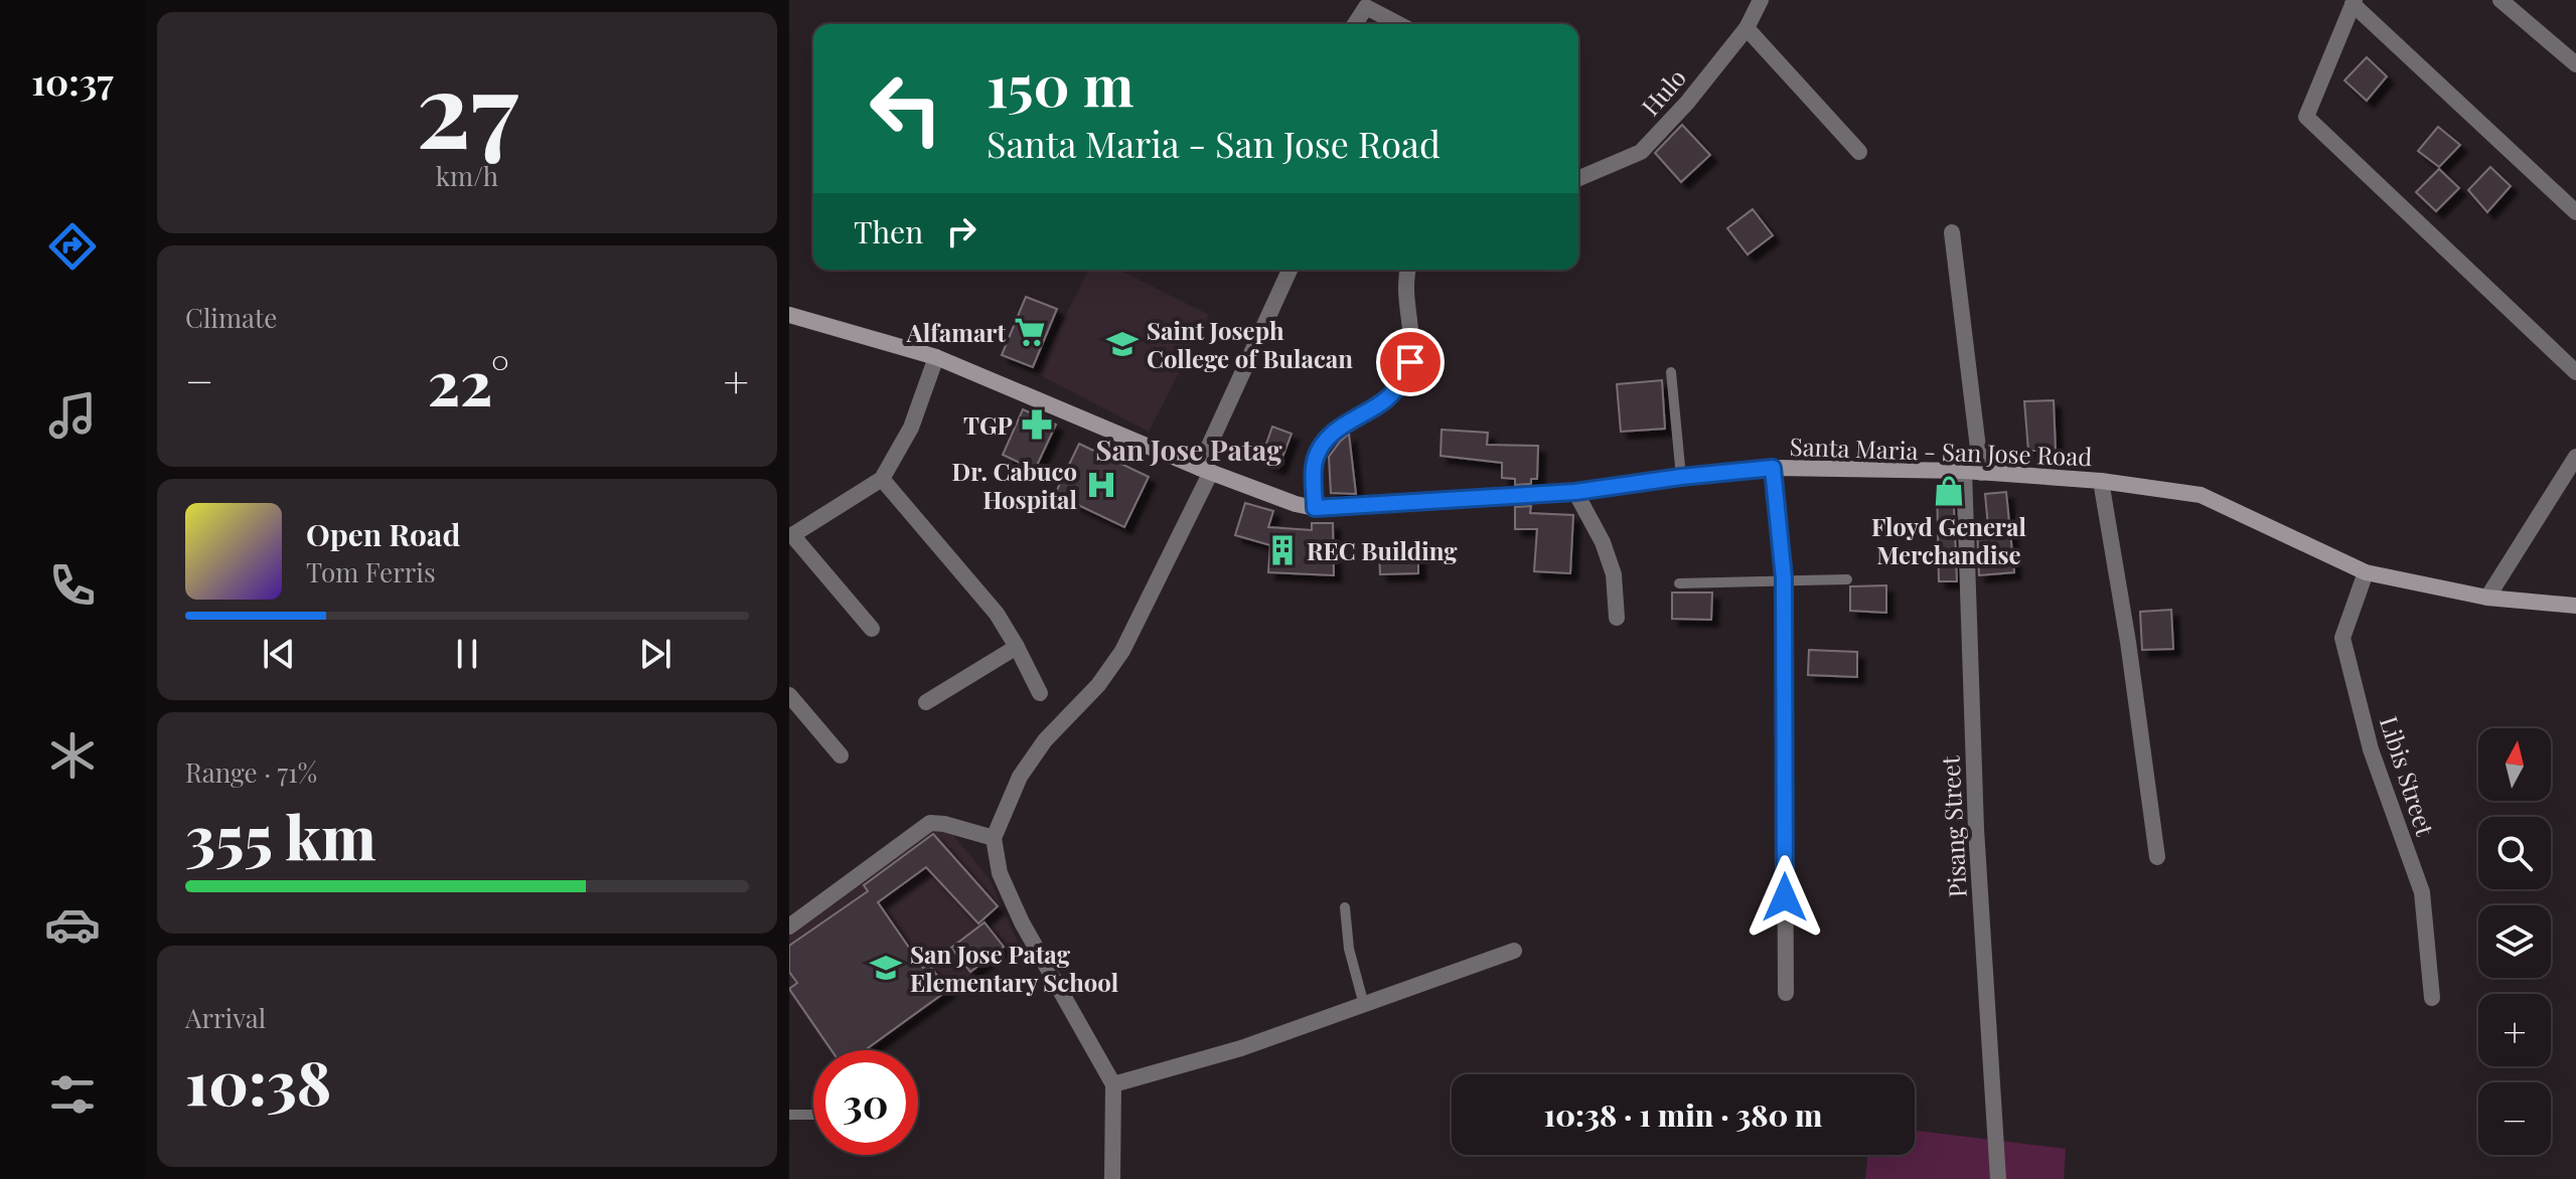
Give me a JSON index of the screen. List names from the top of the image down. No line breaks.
{"streets":{"main road":["Santa Maria - San Jose Road"],"street":["Hulo","Libis Street","Pisang Street"]},"crossings":[["Santa Maria - San Jose Road","Libis Street"],["Santa Maria - San Jose Road","Pisang Street"]],"districts":["San Jose Patag"],"places":{"supermarket":["Alfamart"],"school or university":["Saint Joseph College of Bulacan","San Jose Patag Elementary School"],"pharmacy":["TGP"],"hospital":["Dr. Cabuco Hospital"],"shop":["Floyd General Merchandise"],"building":["REC Building"]},"north":"top","page":{"tabs":"10:37","tile":[["27","km/h"],"Climate",["Range · 71%","355 km"],["Arrival","10:38"]],"turn":["150 m","Santa Maria - San Jose Road"],"then":"Then","heat":["−","22°","+"],"song":["Open Road","Tom Ferris"],"map_buttons":["+","−"],"limit":"30","trip":"10:38 · 1 min · 380 m"}}
